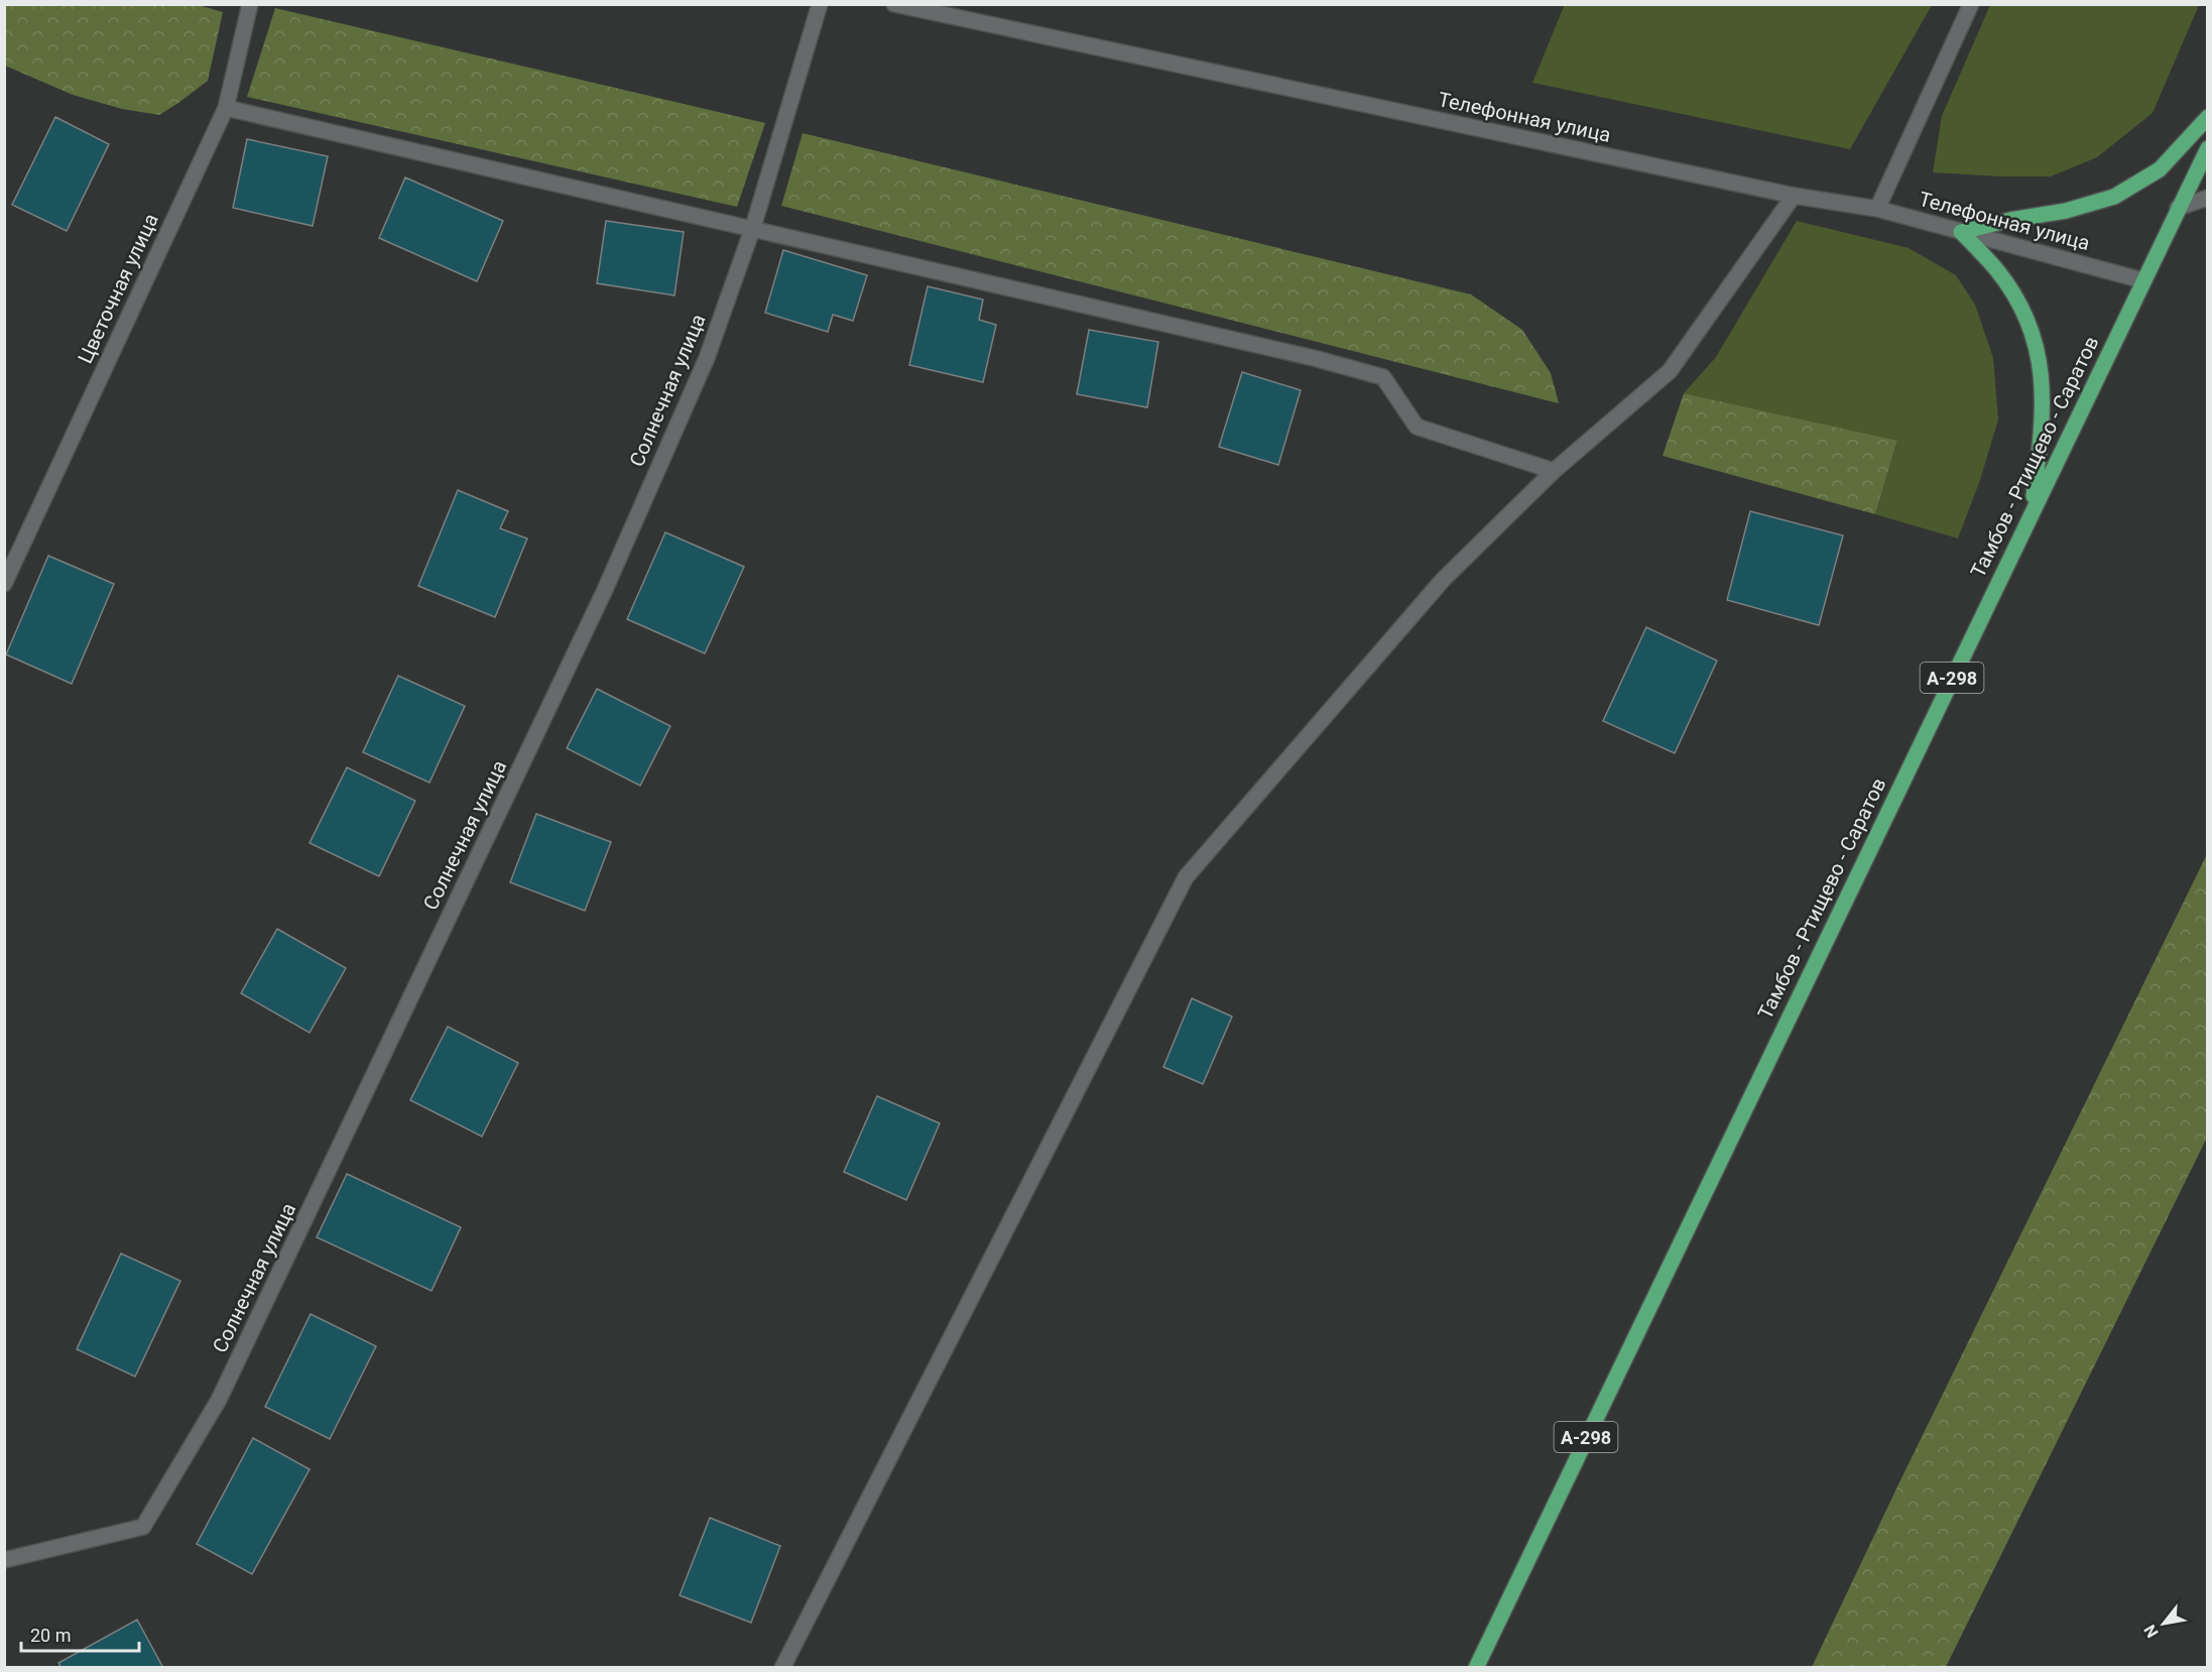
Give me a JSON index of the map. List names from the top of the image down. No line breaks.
{"streets":{"main road":["Тамбов - Ртищево - Саратов","А-298"],"street":["Телефонная улица","Цветочная улица","Солнечная улица"]},"crossings":[["Телефонная улица","Тамбов - Ртищево - Саратов"]],"scale_bar":"20 m","north":"bottom left"}
